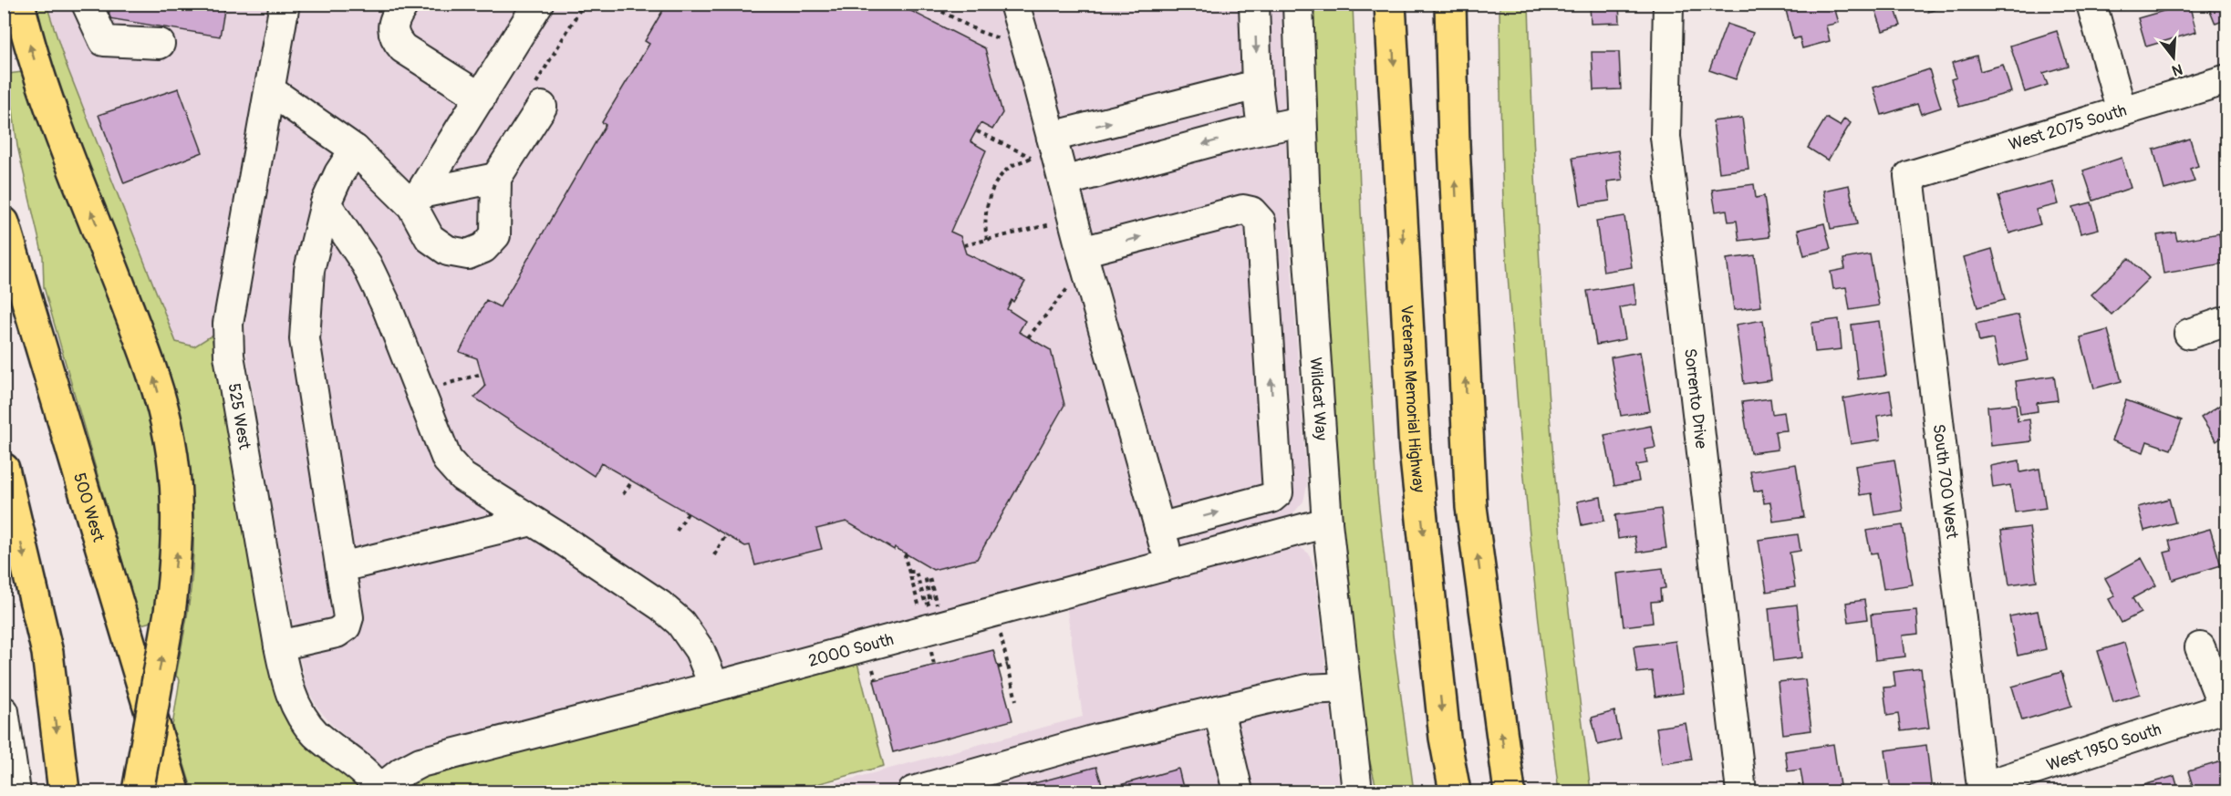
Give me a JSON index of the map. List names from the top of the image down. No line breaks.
{"streets":{"main road":["Veterans Memorial Highway","500 West"],"street":["West 2075 South","Wildcat Way","Sorrento Drive","525 West","South 700 West","2000 South","West 1950 South"]},"crossings":[["West 2075 South","South 700 West"],["Wildcat Way","2000 South"],["525 West","2000 South"],["South 700 West","West 1950 South"]],"north":"bottom"}
